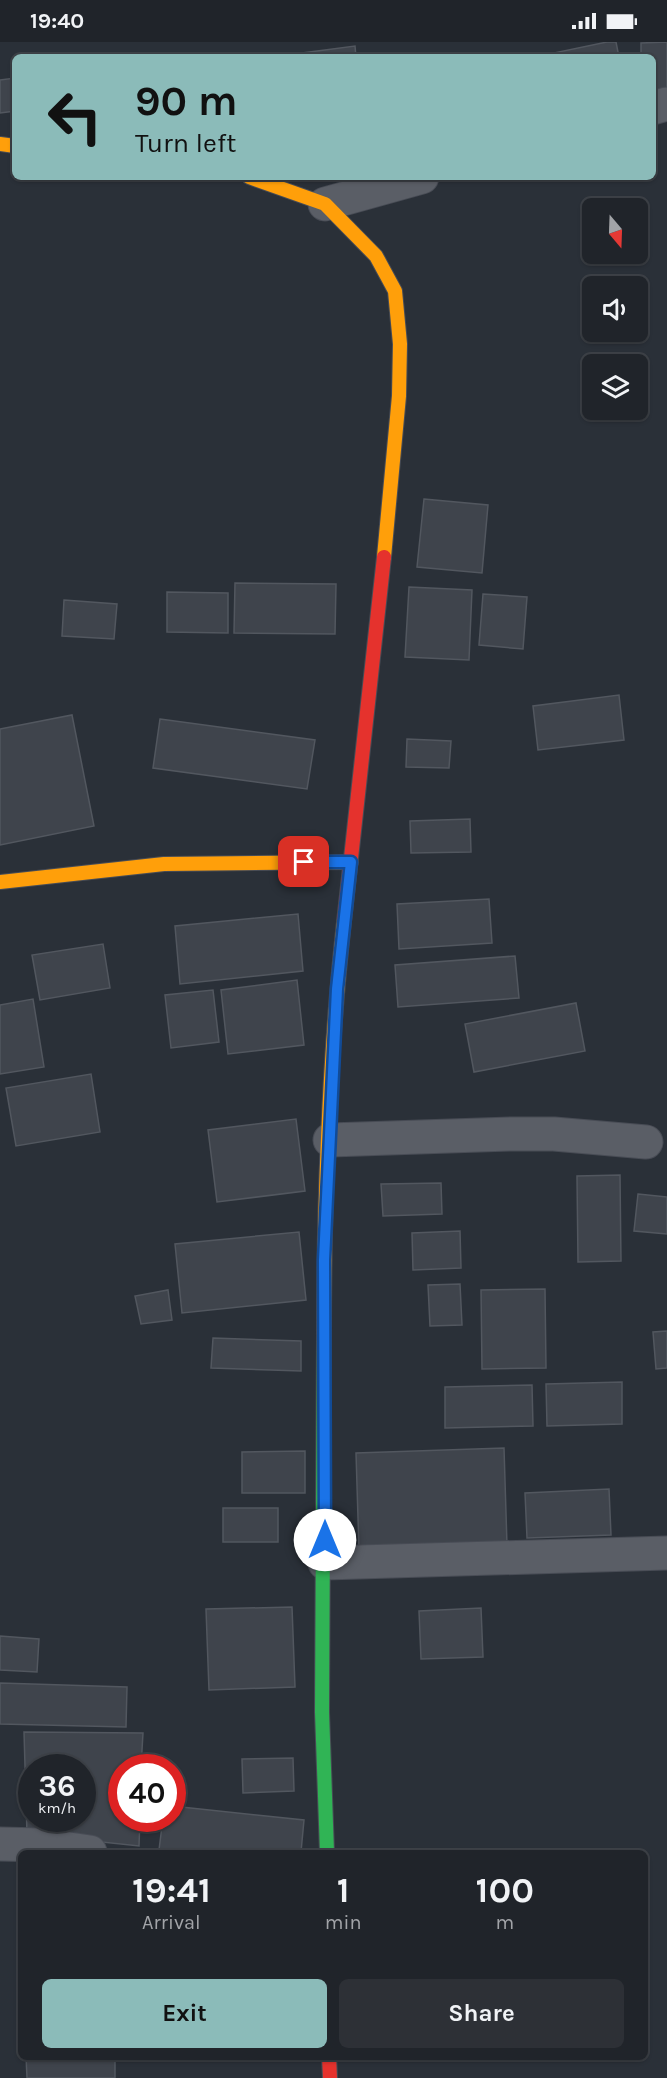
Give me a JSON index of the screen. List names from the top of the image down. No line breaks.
{"north":"bottom","page":{"status":"19:40","turn":["90 m","Turn left"],"speed":"36 km/h","limit":"40","eta":["19:41","Arrival","1","min","100","m"],"buttons":["Exit","Share"]}}
